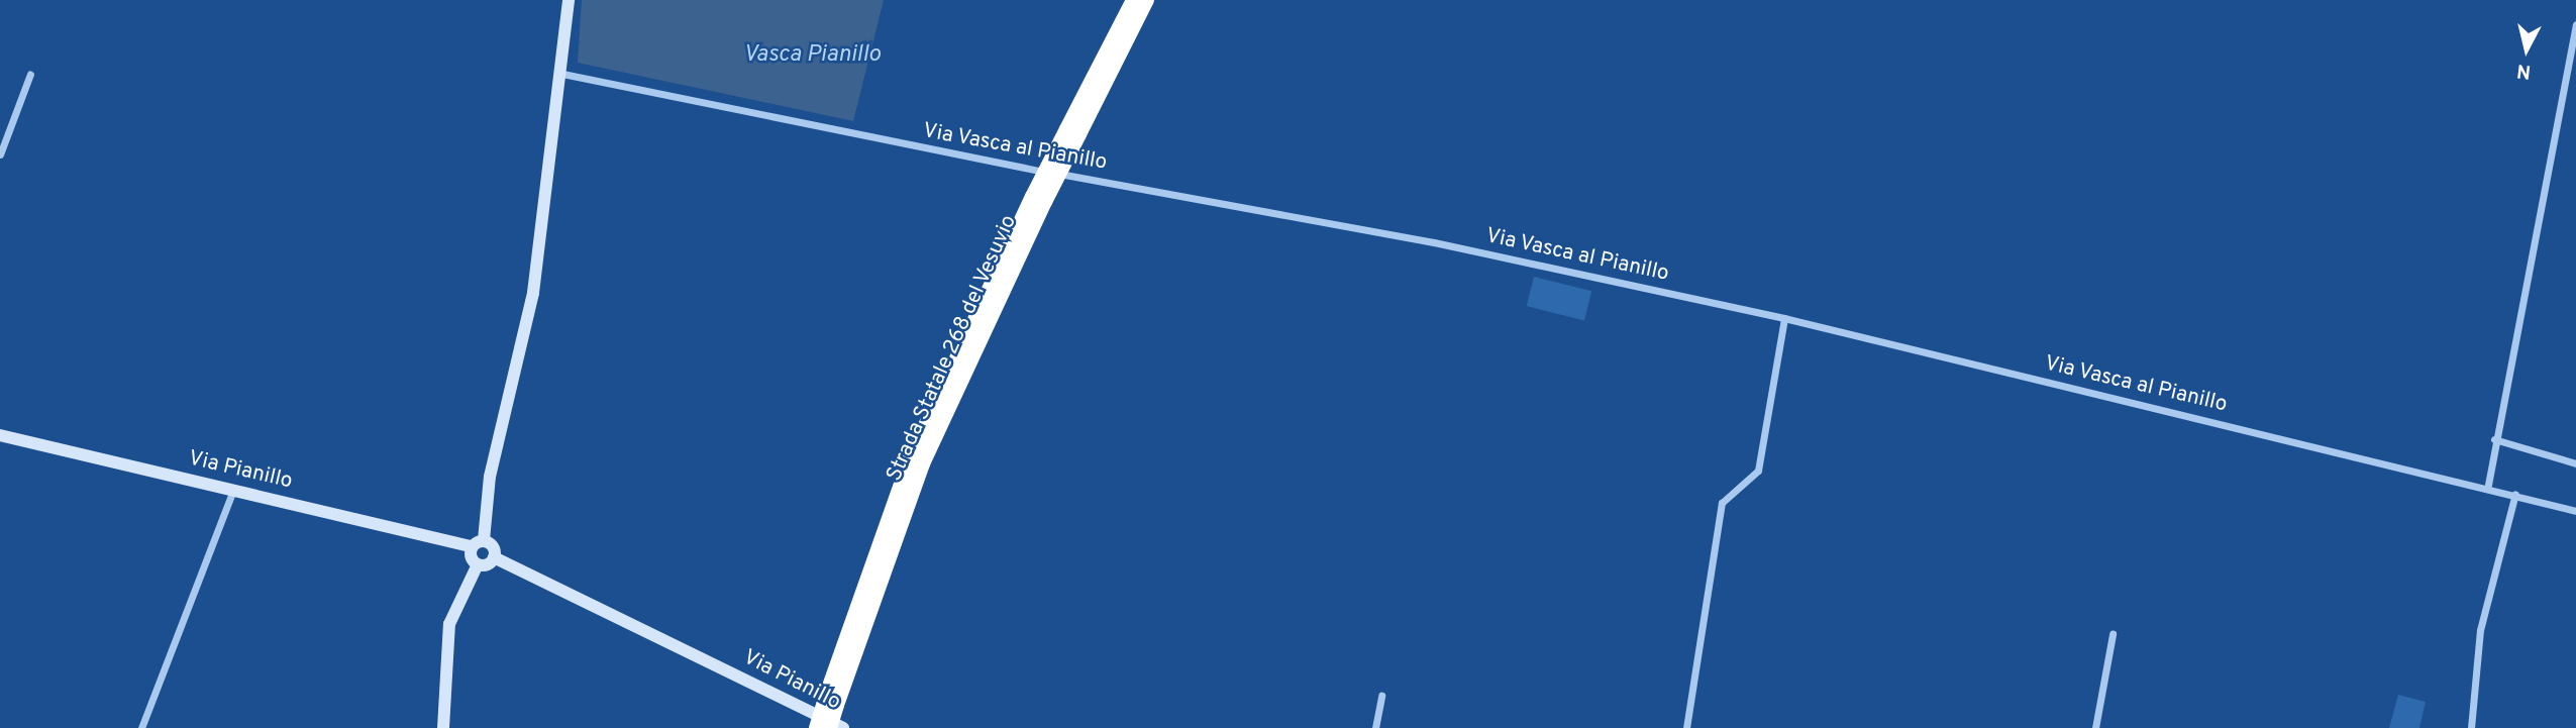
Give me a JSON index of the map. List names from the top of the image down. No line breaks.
{"streets":{"highway":["Strada Statale 268 del Vesuvio"],"street":["Via Vasca al Pianillo","Via Pianillo"]},"water":["Vasca Pianillo"],"north":"bottom"}
